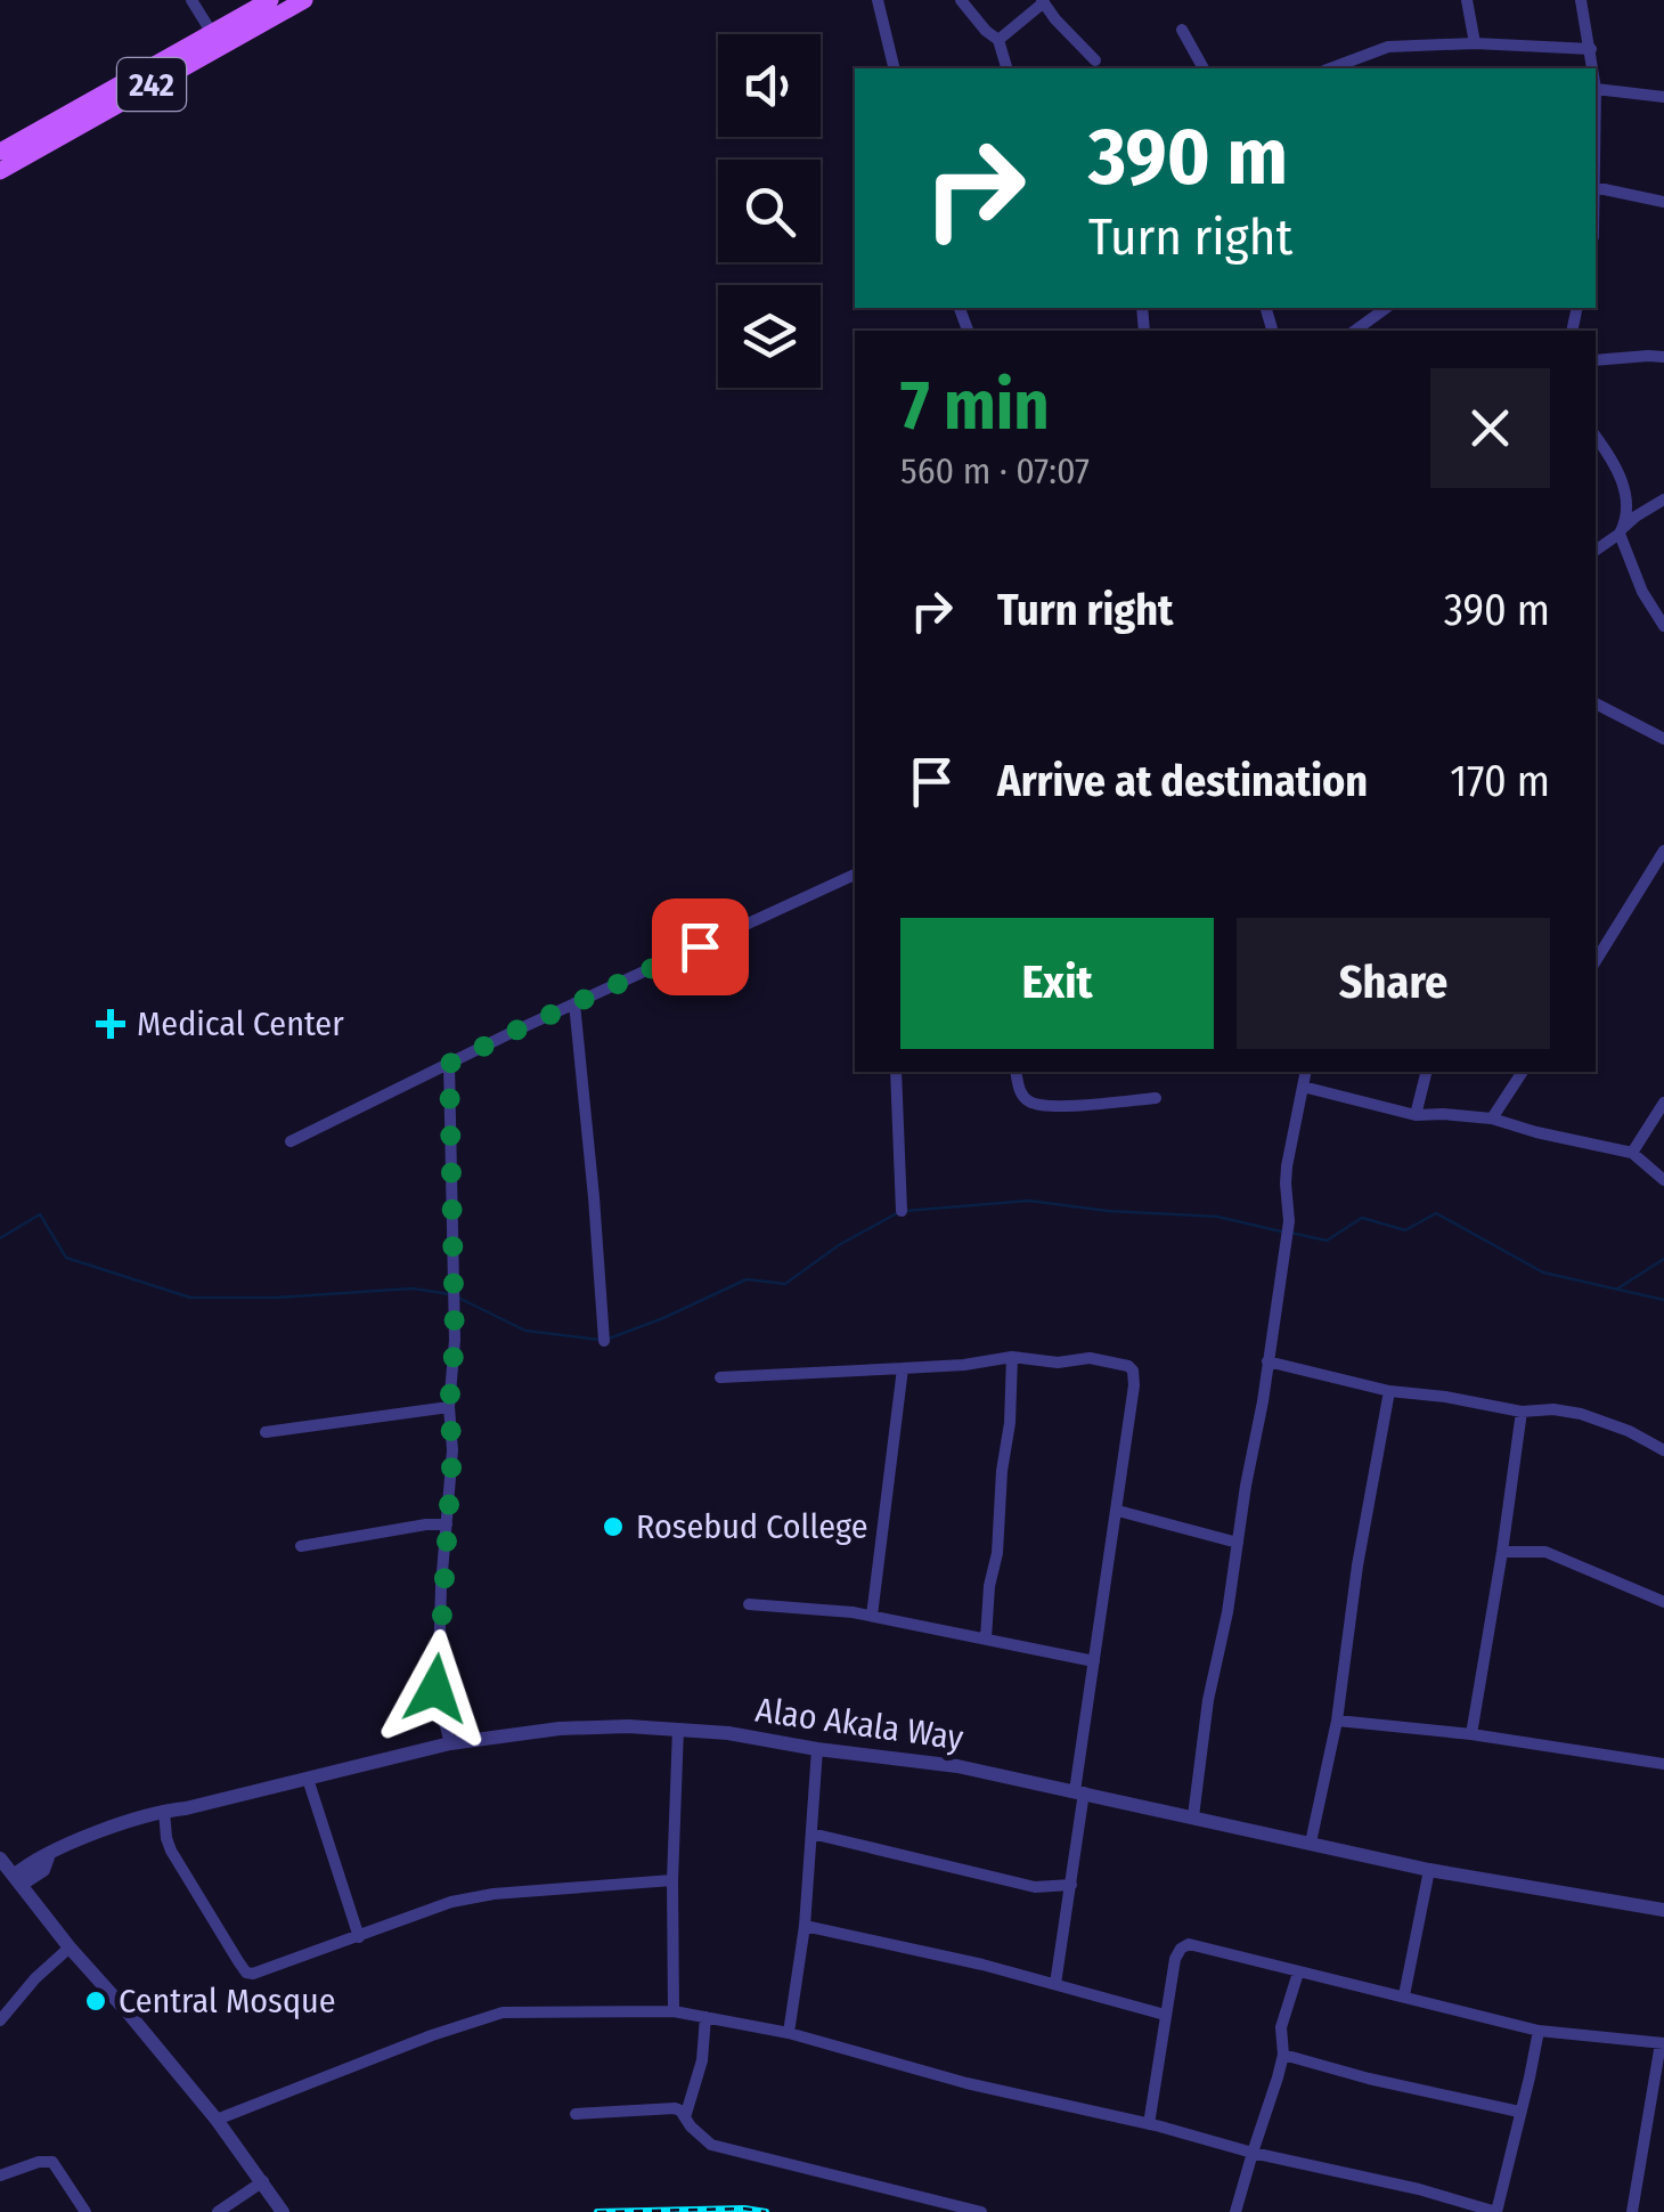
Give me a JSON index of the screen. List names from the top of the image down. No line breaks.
{"streets":{"main road":["242"],"street":["Alao Akala Way"]},"places":{"health":["Medical Center"],"other":["Rosebud College","Central Mosque"]},"page":{"turn":["390 m","Turn right"],"heading":["7 min","560 m · 07:07"],"list":[{"name":"Turn right","value":"390 m"},{"name":"Arrive at destination","value":"170 m"}],"buttons":["Exit","Share"]}}
